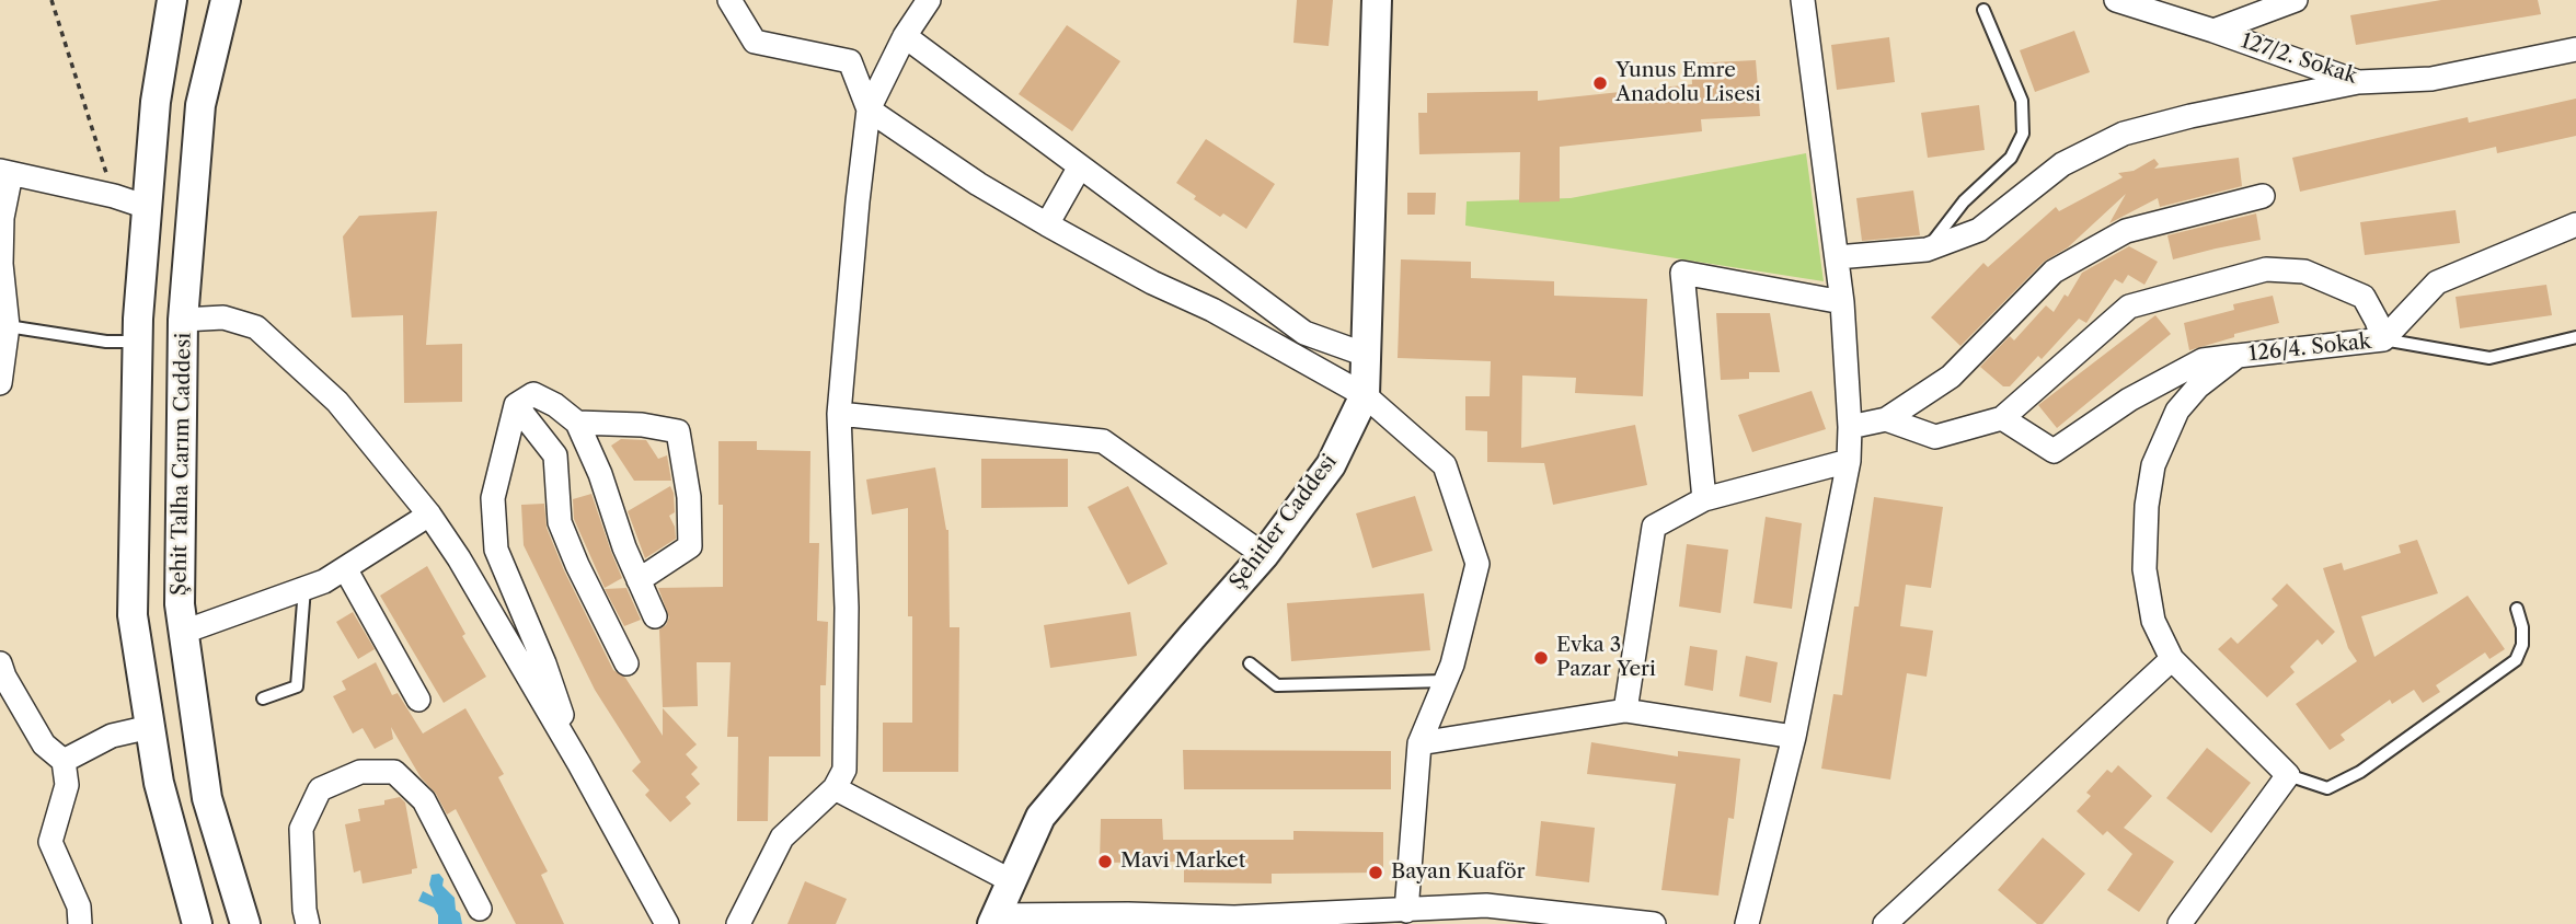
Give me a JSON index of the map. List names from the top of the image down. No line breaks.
{"streets":{"street":["127/2. Sokak","126/4. Sokak","Şehit Talha Carım Caddesi","Şehitler Caddesi"]},"places":["Yunus Emre Anadolu Lisesi","Evka 3 Pazar Yeri","Mavi Market","Bayan Kuaför"]}
